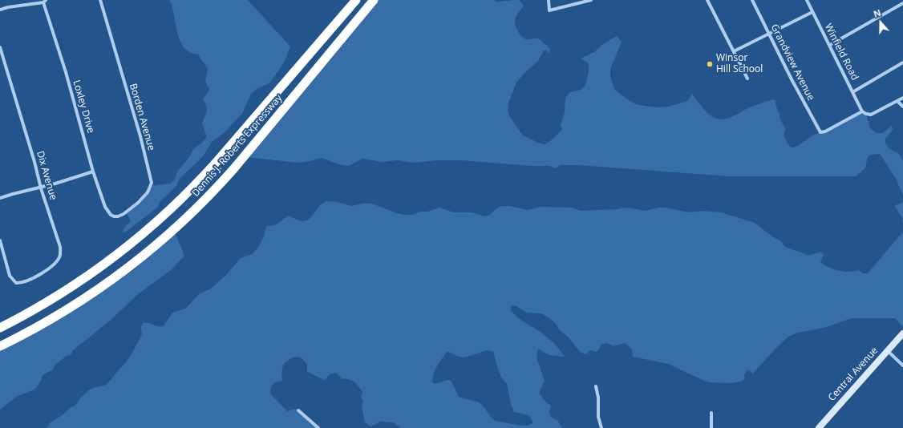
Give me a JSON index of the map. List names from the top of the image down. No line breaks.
{"streets":{"highway":["Dennis J. Roberts Expressway"],"main road":["Central Avenue"],"street":["Winfield Road","Grandview Avenue","Loxley Drive","Borden Avenue","Dix Avenue"]},"crossings":[["Winfield Road","Grandview Avenue"],["Loxley Drive","Borden Avenue"]],"places":["Winsor Hill School"],"north":"top"}
